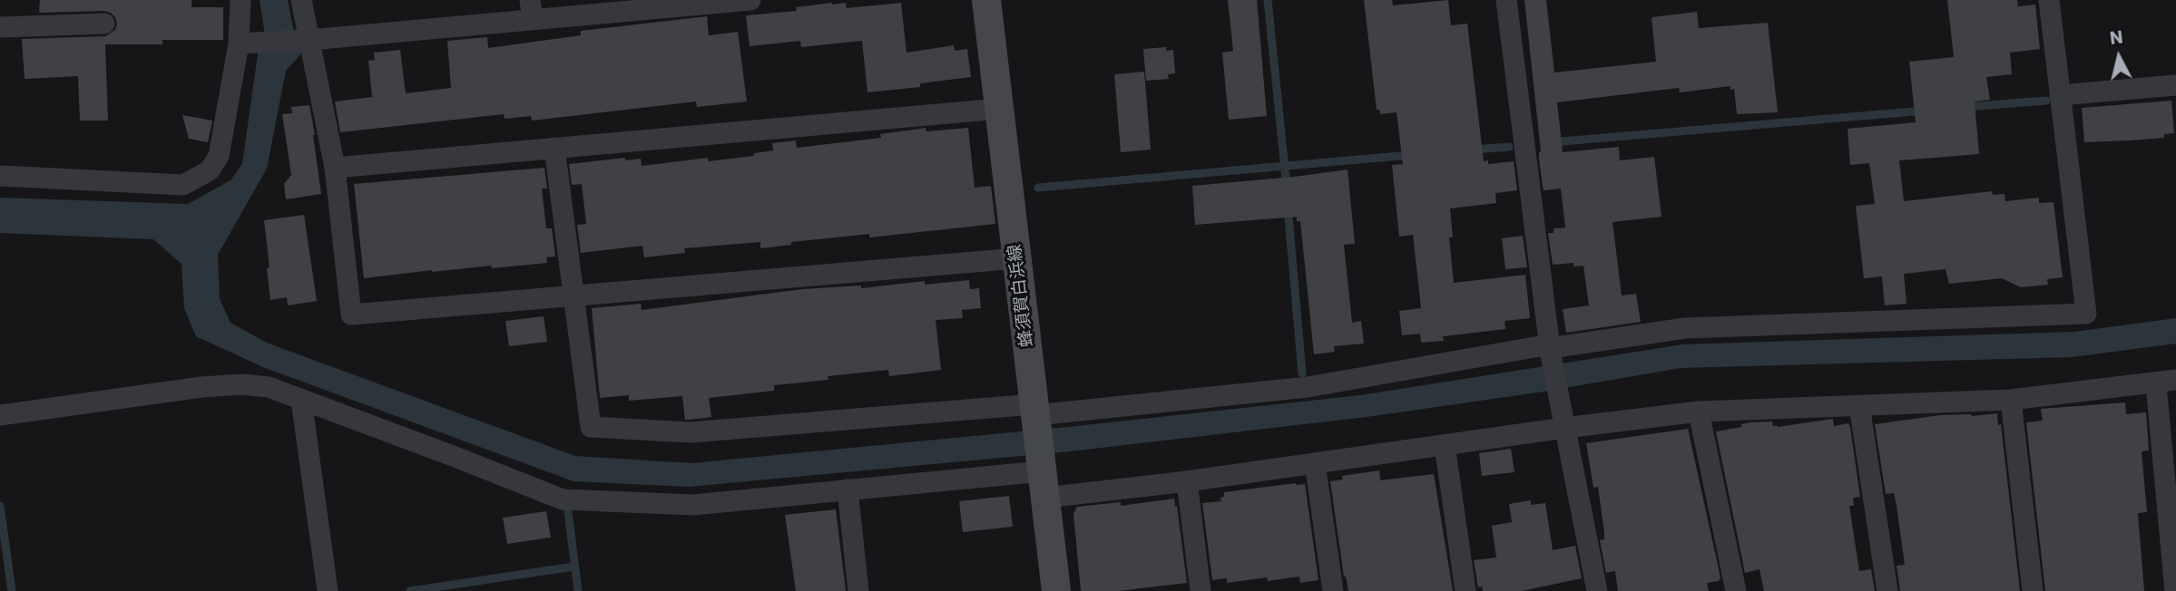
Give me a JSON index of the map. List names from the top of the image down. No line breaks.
{"streets":{"main road":["蜂須賀白浜線"]},"north":"top"}
